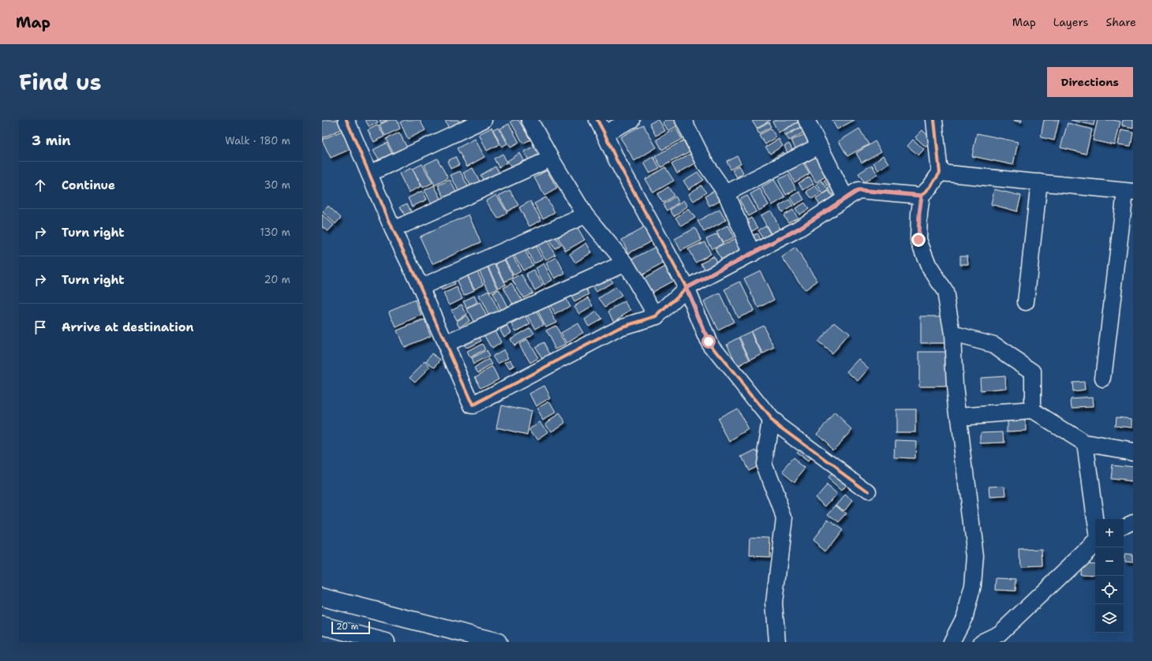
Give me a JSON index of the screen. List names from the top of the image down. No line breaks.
{"scale_bar":"20 m","page":{"header":"Map","nav":["Map","Layers","Share"],"title":"Find us","buttons":"Directions","heading":["3 min","Walk · 180 m"],"list":[["Continue","30 m"],["Turn right","130 m"],["Turn right","20 m"],"Arrive at destination"],"map_buttons":["+","−"],"scale":"20 m"}}
